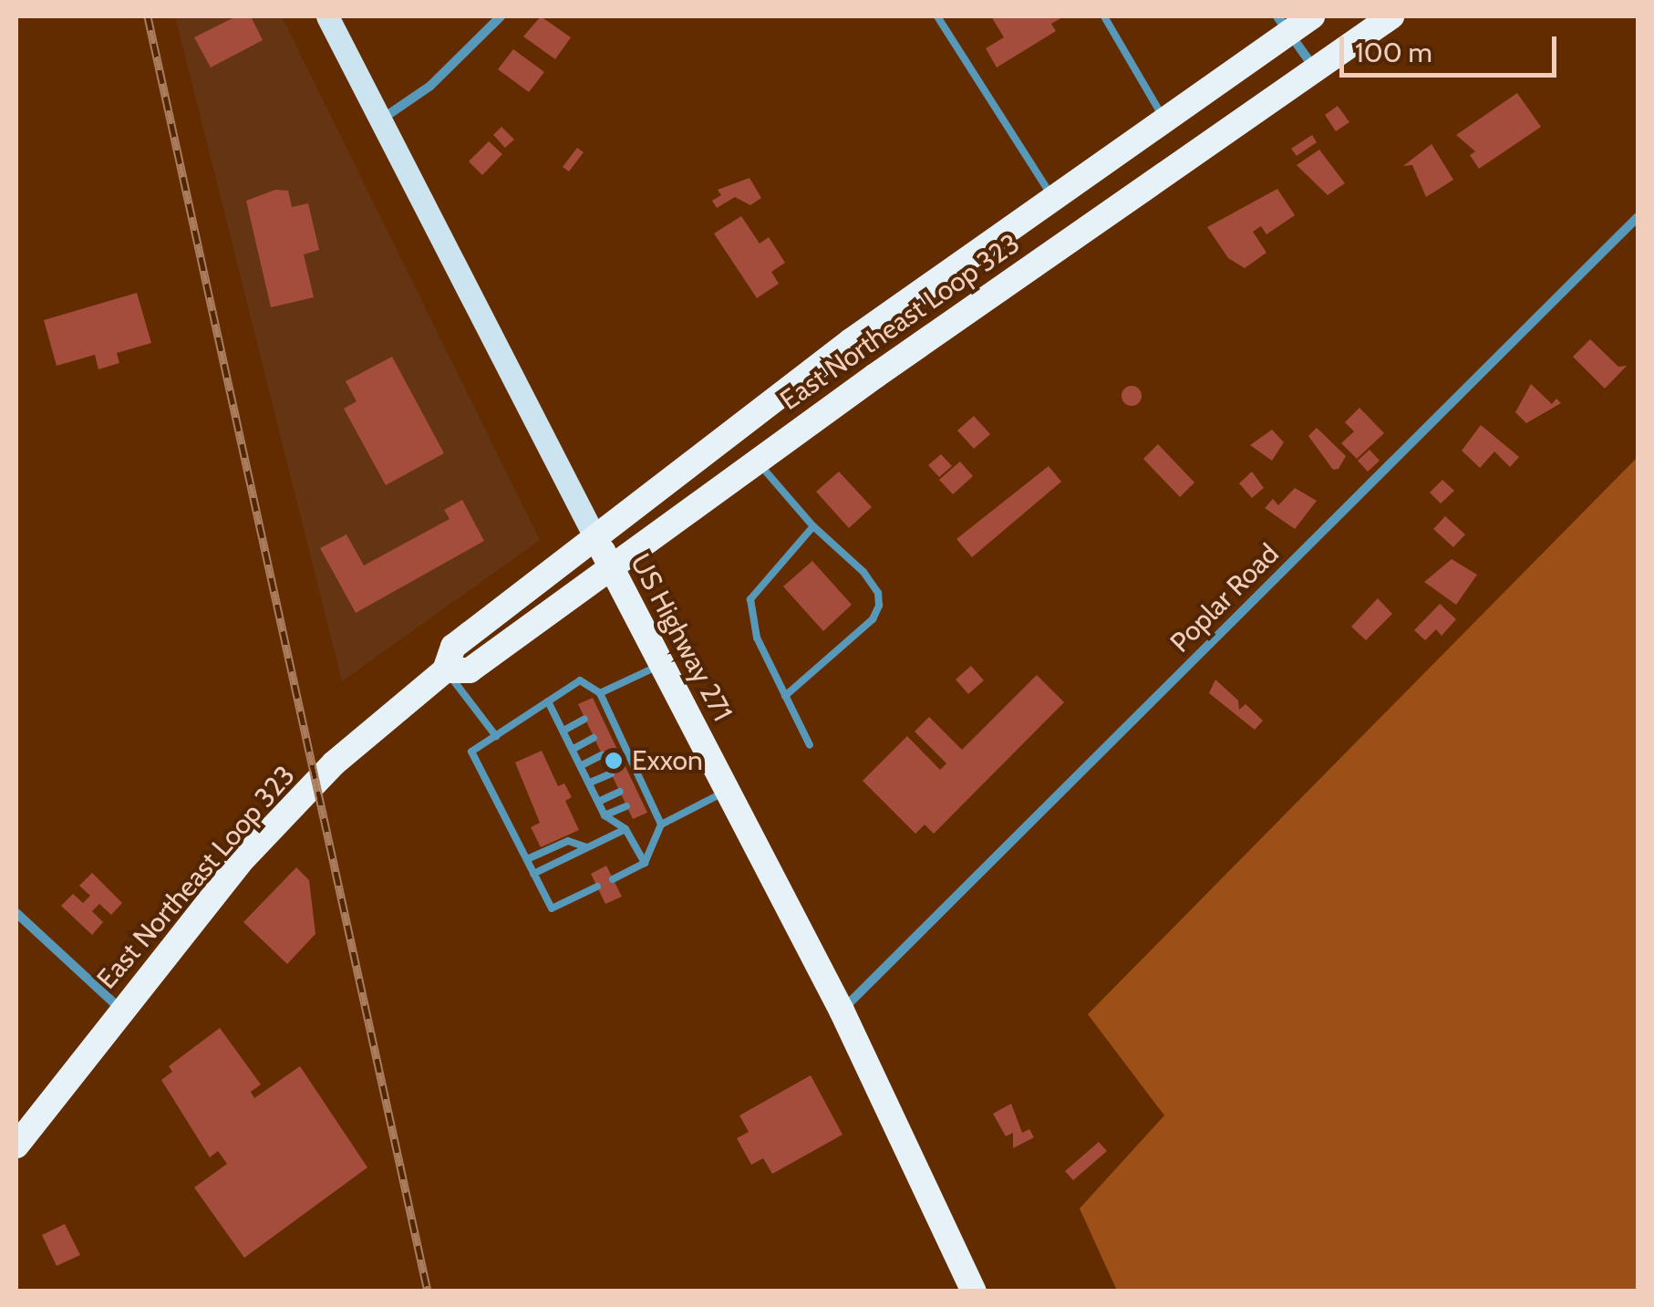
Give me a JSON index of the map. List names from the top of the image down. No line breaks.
{"streets":{"highway":["East Northeast Loop 323","US Highway 271"],"street":["Poplar Road"]},"crossings":[["East Northeast Loop 323","US Highway 271"],["Poplar Road","US Highway 271"]],"places":["Exxon"],"scale_bar":"100 m"}
